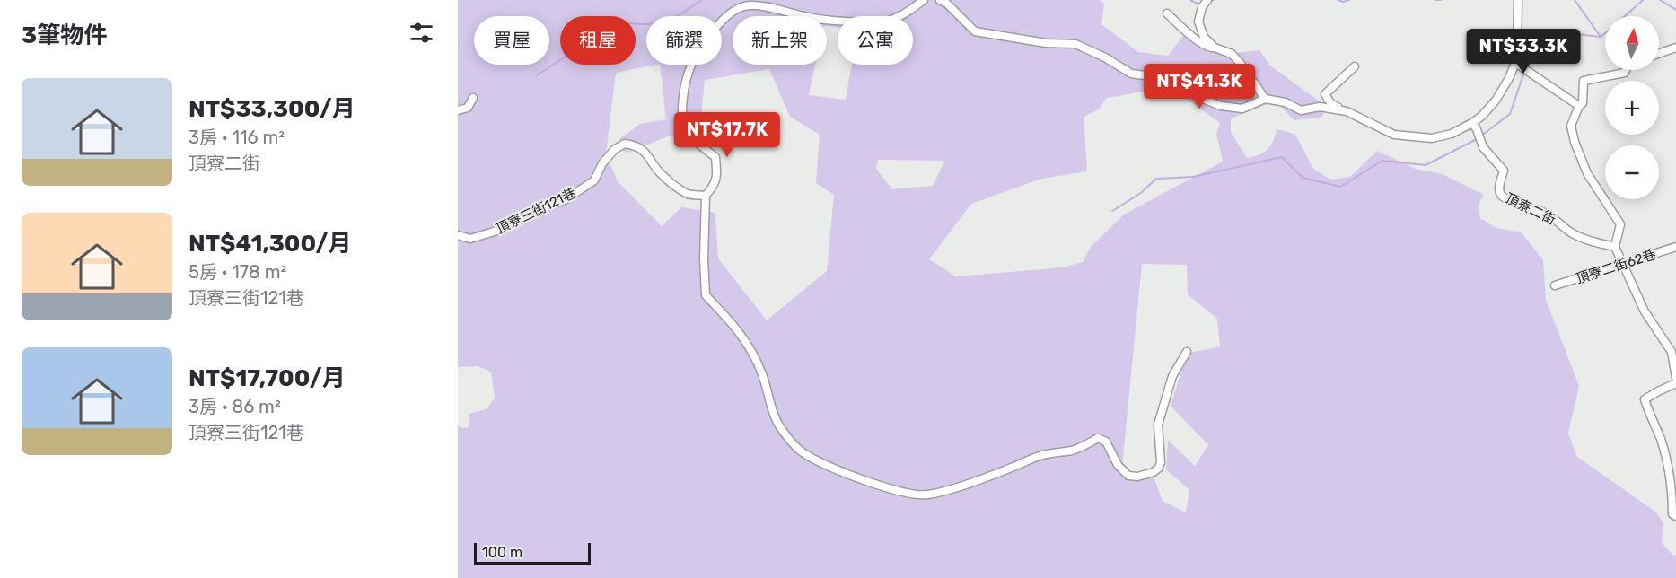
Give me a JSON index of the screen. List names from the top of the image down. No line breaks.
{"streets":{"street":["頂寮二街","頂寮三街121巷","頂寮二街62巷"]},"scale_bar":"100 m","north":"top","page":{"heading":"3筆物件","map_buttons":["+","−"],"chip":["買屋","租屋","篩選","新上架","公寓"],"price":["NT$33.3K","NT$41.3K","NT$17.7K"],"list":[{"name":"NT$33,300/月","note":"3房 · 116 m² · 頂寮二街"},{"name":"NT$41,300/月","note":"5房 · 178 m² · 頂寮三街121巷"},{"name":"NT$17,700/月","note":"3房 · 86 m² · 頂寮三街121巷"}],"scale":"100 m"}}
